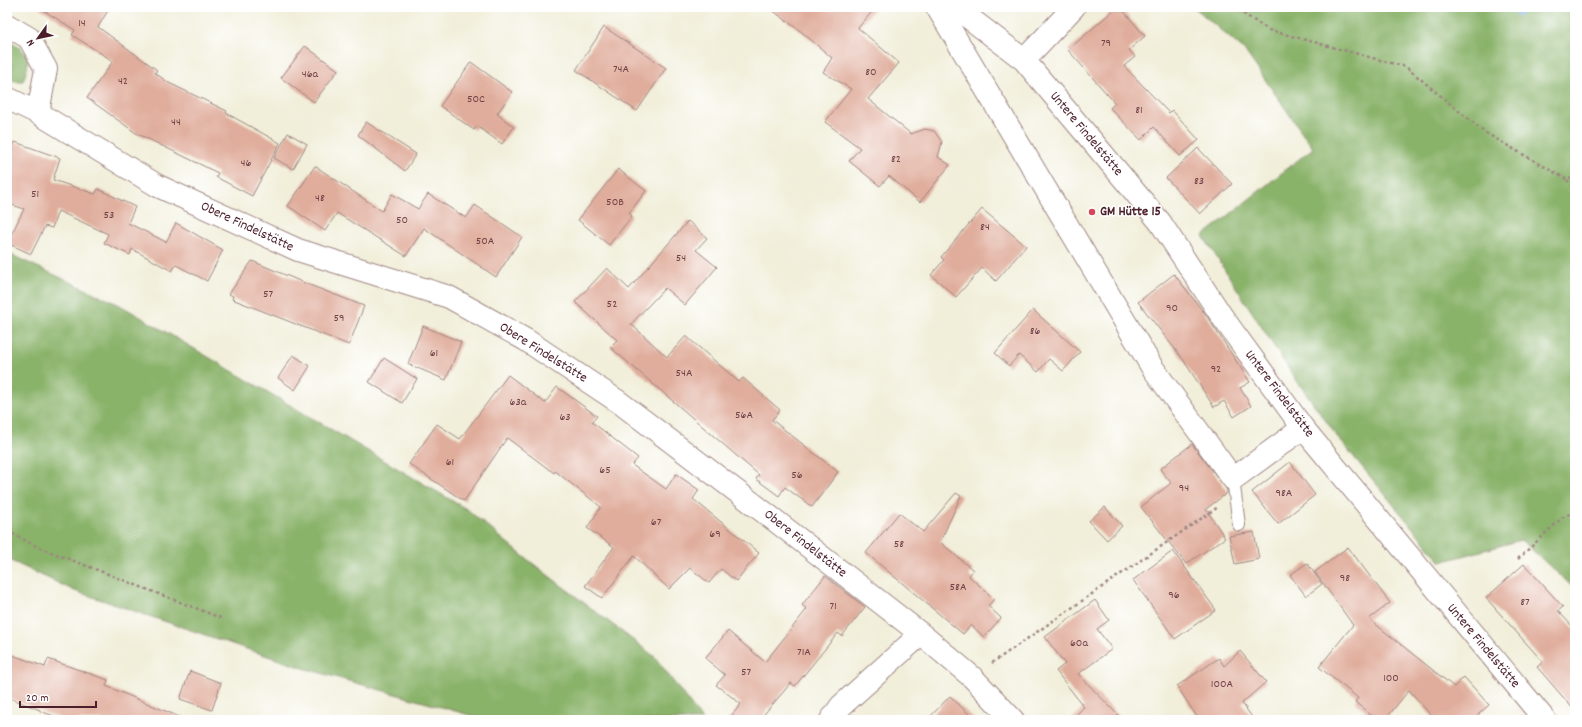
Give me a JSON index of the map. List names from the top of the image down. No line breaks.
{"streets":{"street":["Untere Findelstätte","Obere Findelstätte"]},"places":["GM Hütte 15"],"house_numbers":["14","79","74A","80","46a","42","50C","81","44","82","46","83","51","48","50B","53","50","84","50A","54","57","52","90","59","86","61","92","54A","63a","56A","63","61","65","56","94","98A","67","69","58","98","58A","96","87","71","60a","71A","57","100","100A"],"scale_bar":"20 m","north":"bottom left"}
